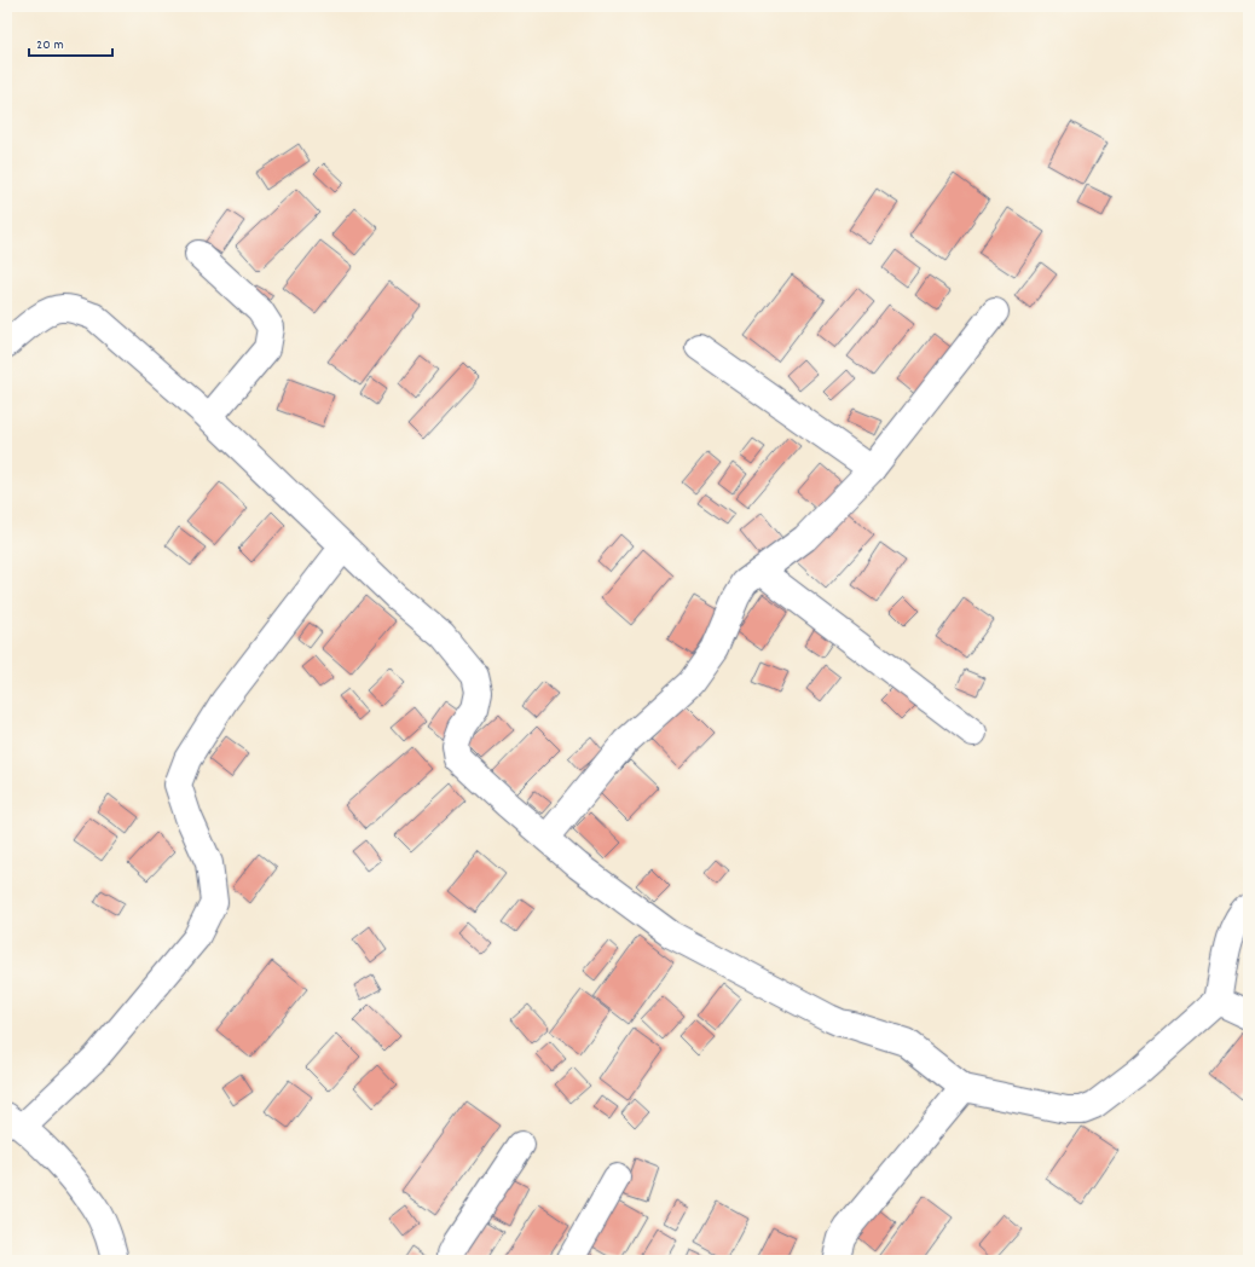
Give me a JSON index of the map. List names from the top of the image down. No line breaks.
{"scale_bar":"20 m"}
